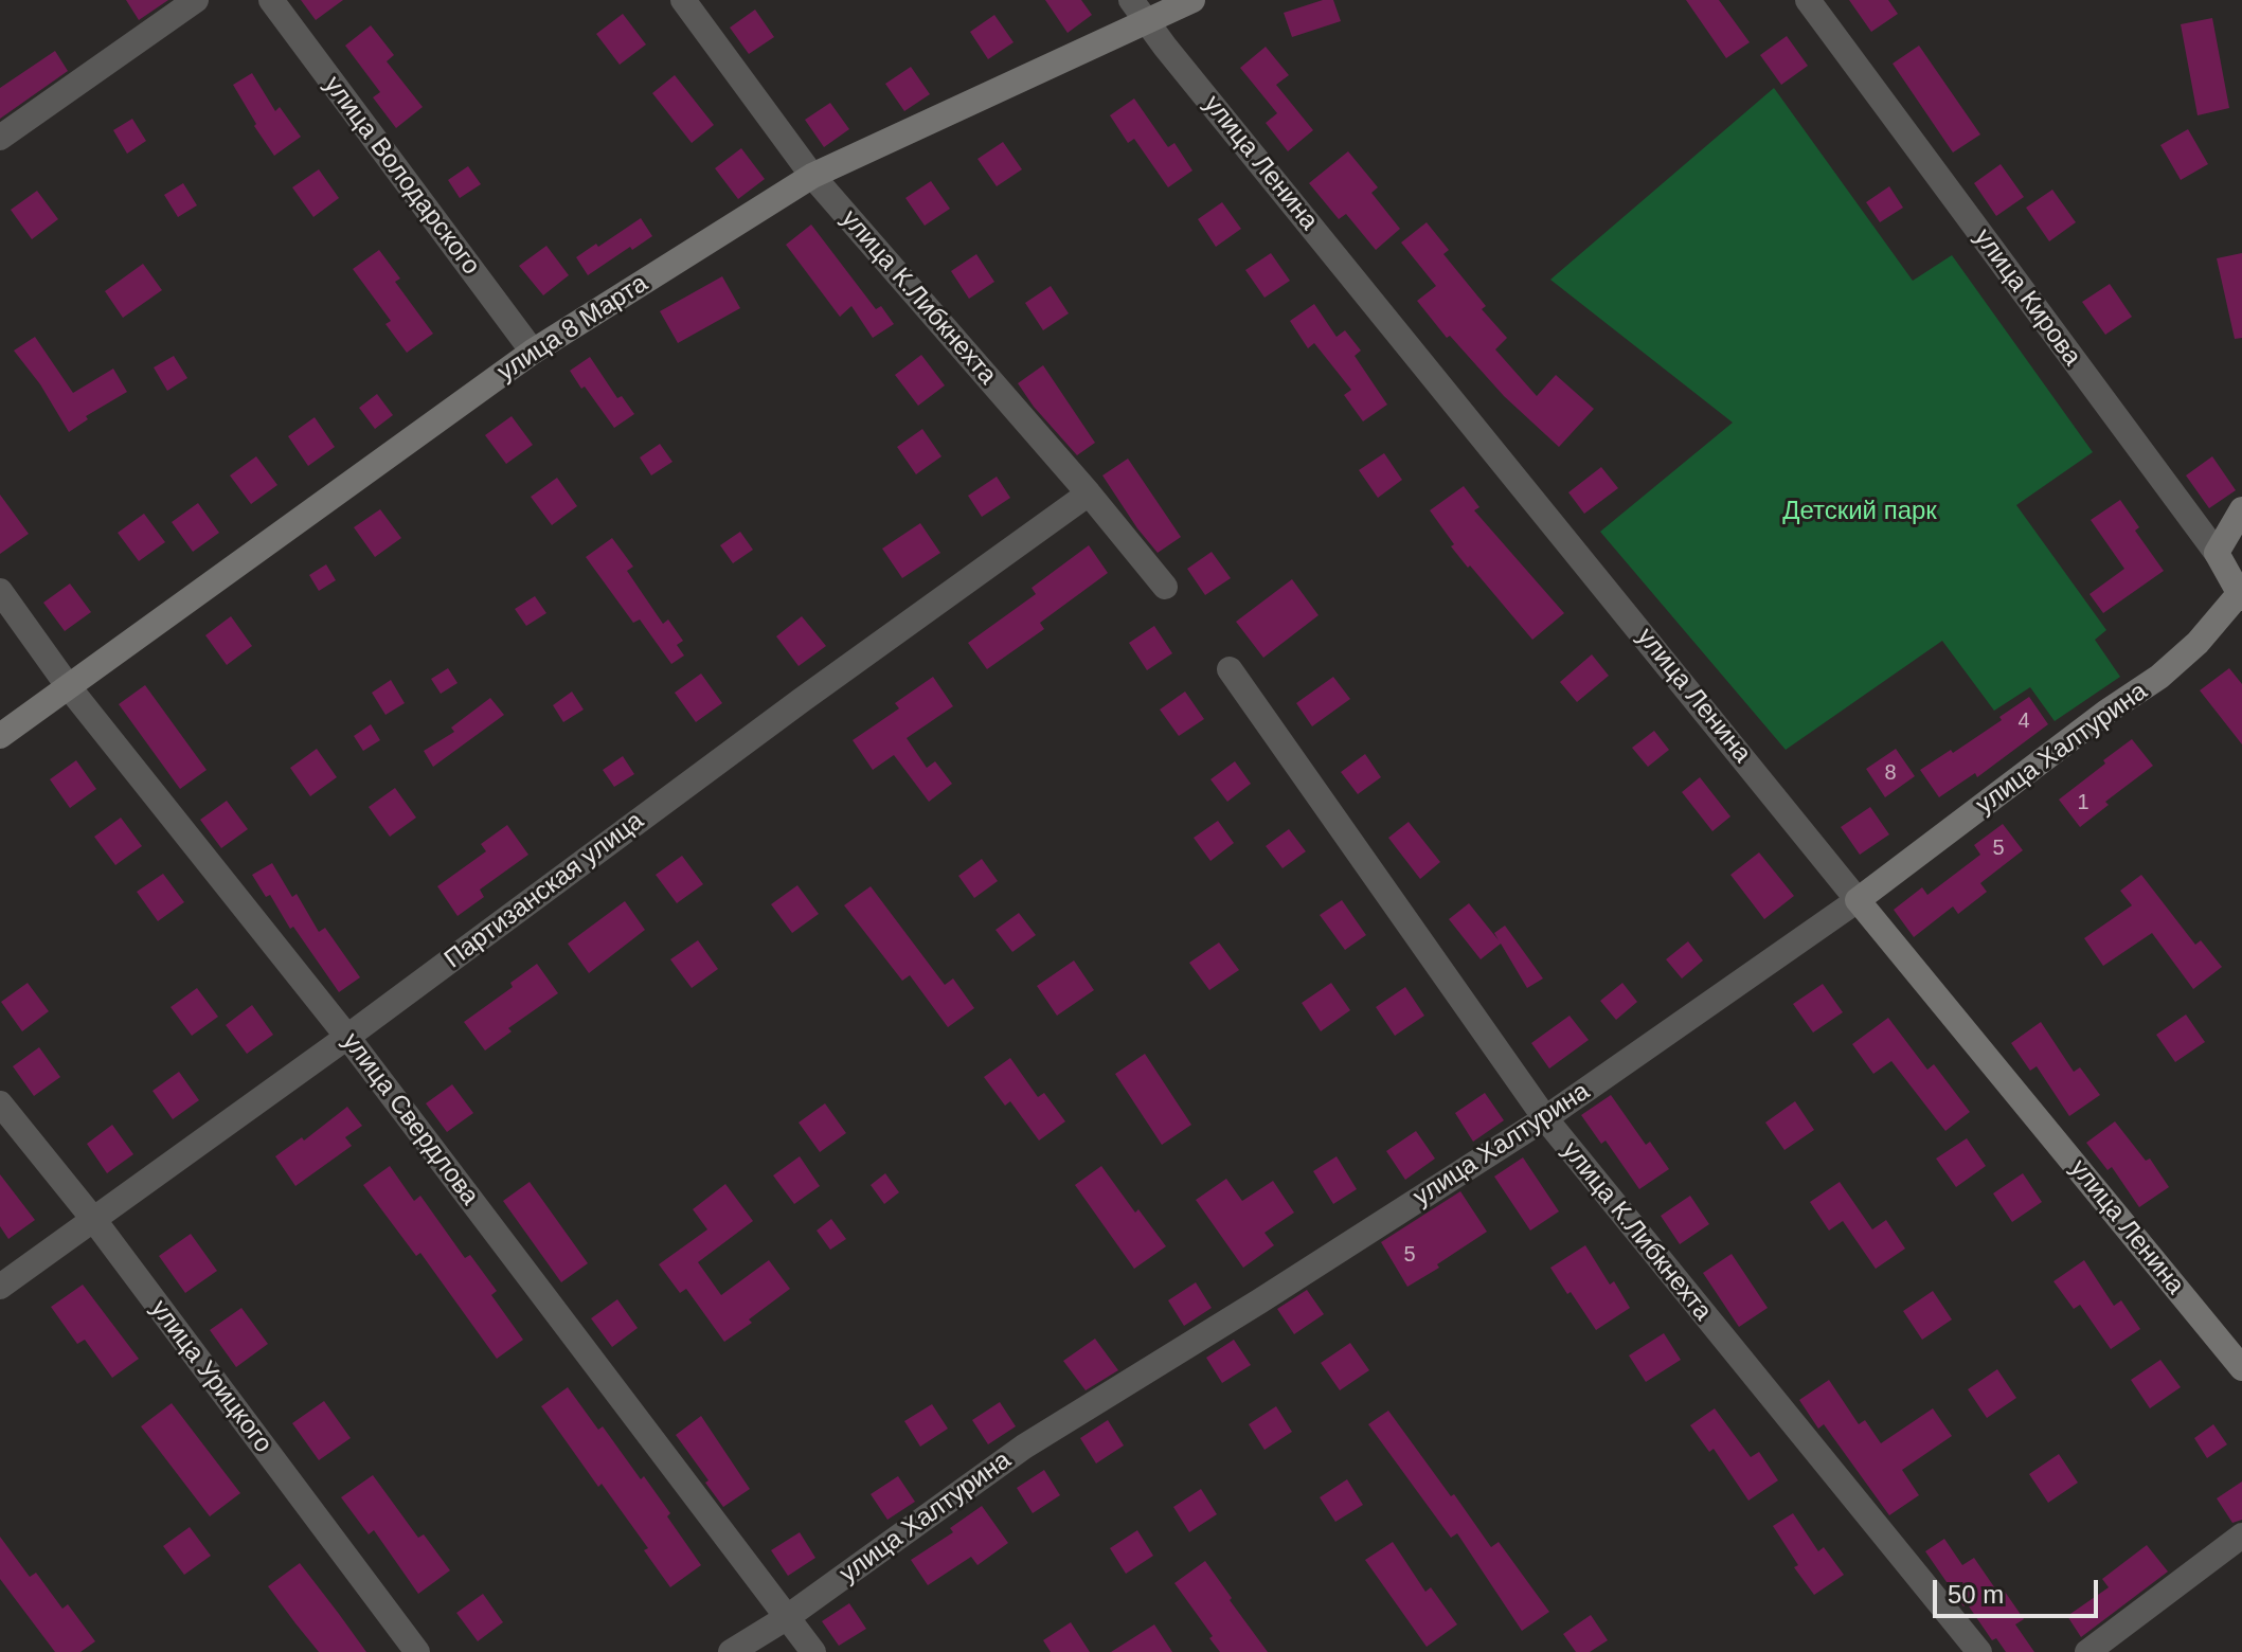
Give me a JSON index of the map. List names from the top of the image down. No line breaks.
{"streets":{"main road":["улица Ленина","улица Кирова","улица 8 Марта","улица Халтурина"],"street":["улица Володарского","улица К.Либкнехта","Партизанская улица","улица Свердлова","улица Урицкого"]},"crossings":[["улица Ленина","улица 8 Марта"],["улица Ленина","улица Халтурина"],["улица Володарского","улица 8 Марта"],["улица К.Либкнехта","улица 8 Марта"],["улица К.Либкнехта","улица Халтурина"],["улица К.Либкнехта","Партизанская улица"],["улица Кирова","улица Халтурина"],["улица 8 Марта","улица Свердлова"],["улица Халтурина","улица Свердлова"],["Партизанская улица","улица Свердлова"],["Партизанская улица","улица Урицкого"]],"parks":["Детский парк"],"house_numbers":["4","8","1","5","5"],"scale_bar":"50 m"}
